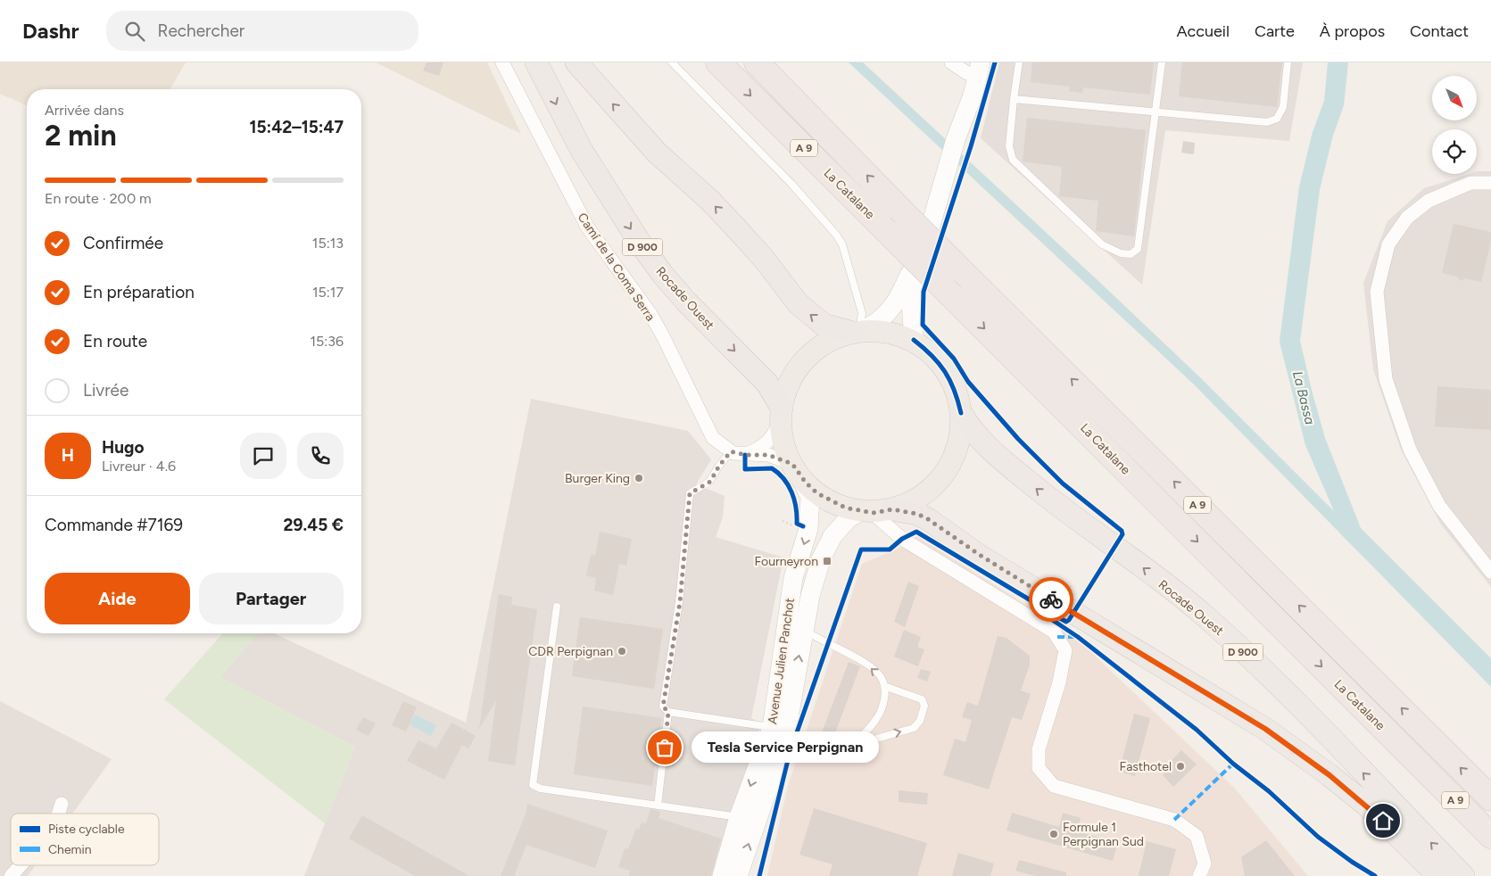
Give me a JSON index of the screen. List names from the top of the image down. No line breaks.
{"streets":{"highway":["A 9","La Catalane","D 900","Rocade Ouest"],"main road":["Avenue Julien Panchot"],"street":["Camí de la Coma Serra"]},"crossings":[["Camí de la Coma Serra","Avenue Julien Panchot"],["Rocade Ouest","Avenue Julien Panchot"]],"water":["La Bassa"],"places":{"other":["Burger King","CDR Perpignan","Tesla Service Perpignan","Fasthotel","Formule 1 Perpignan Sud"],"transit":["Fourneyron"]},"legend":["Piste cyclable","Chemin"],"north":"bottom right","page":{"header":"Dashr","search":"Rechercher","nav":["Accueil","Carte","À propos","Contact"],"heading":["2 min","Arrivée dans","15:42–15:47"],"panel":["Hugo","Livreur · 4.6","Commande #7169","29.45 €"],"bar":"En route · 200 m","list":[["Confirmée","15:13"],["En préparation","15:17"],["En route","15:36"],"Livrée"],"round":"H","buttons":["Aide","Partager"],"bubble":"Tesla Service Perpignan"}}
